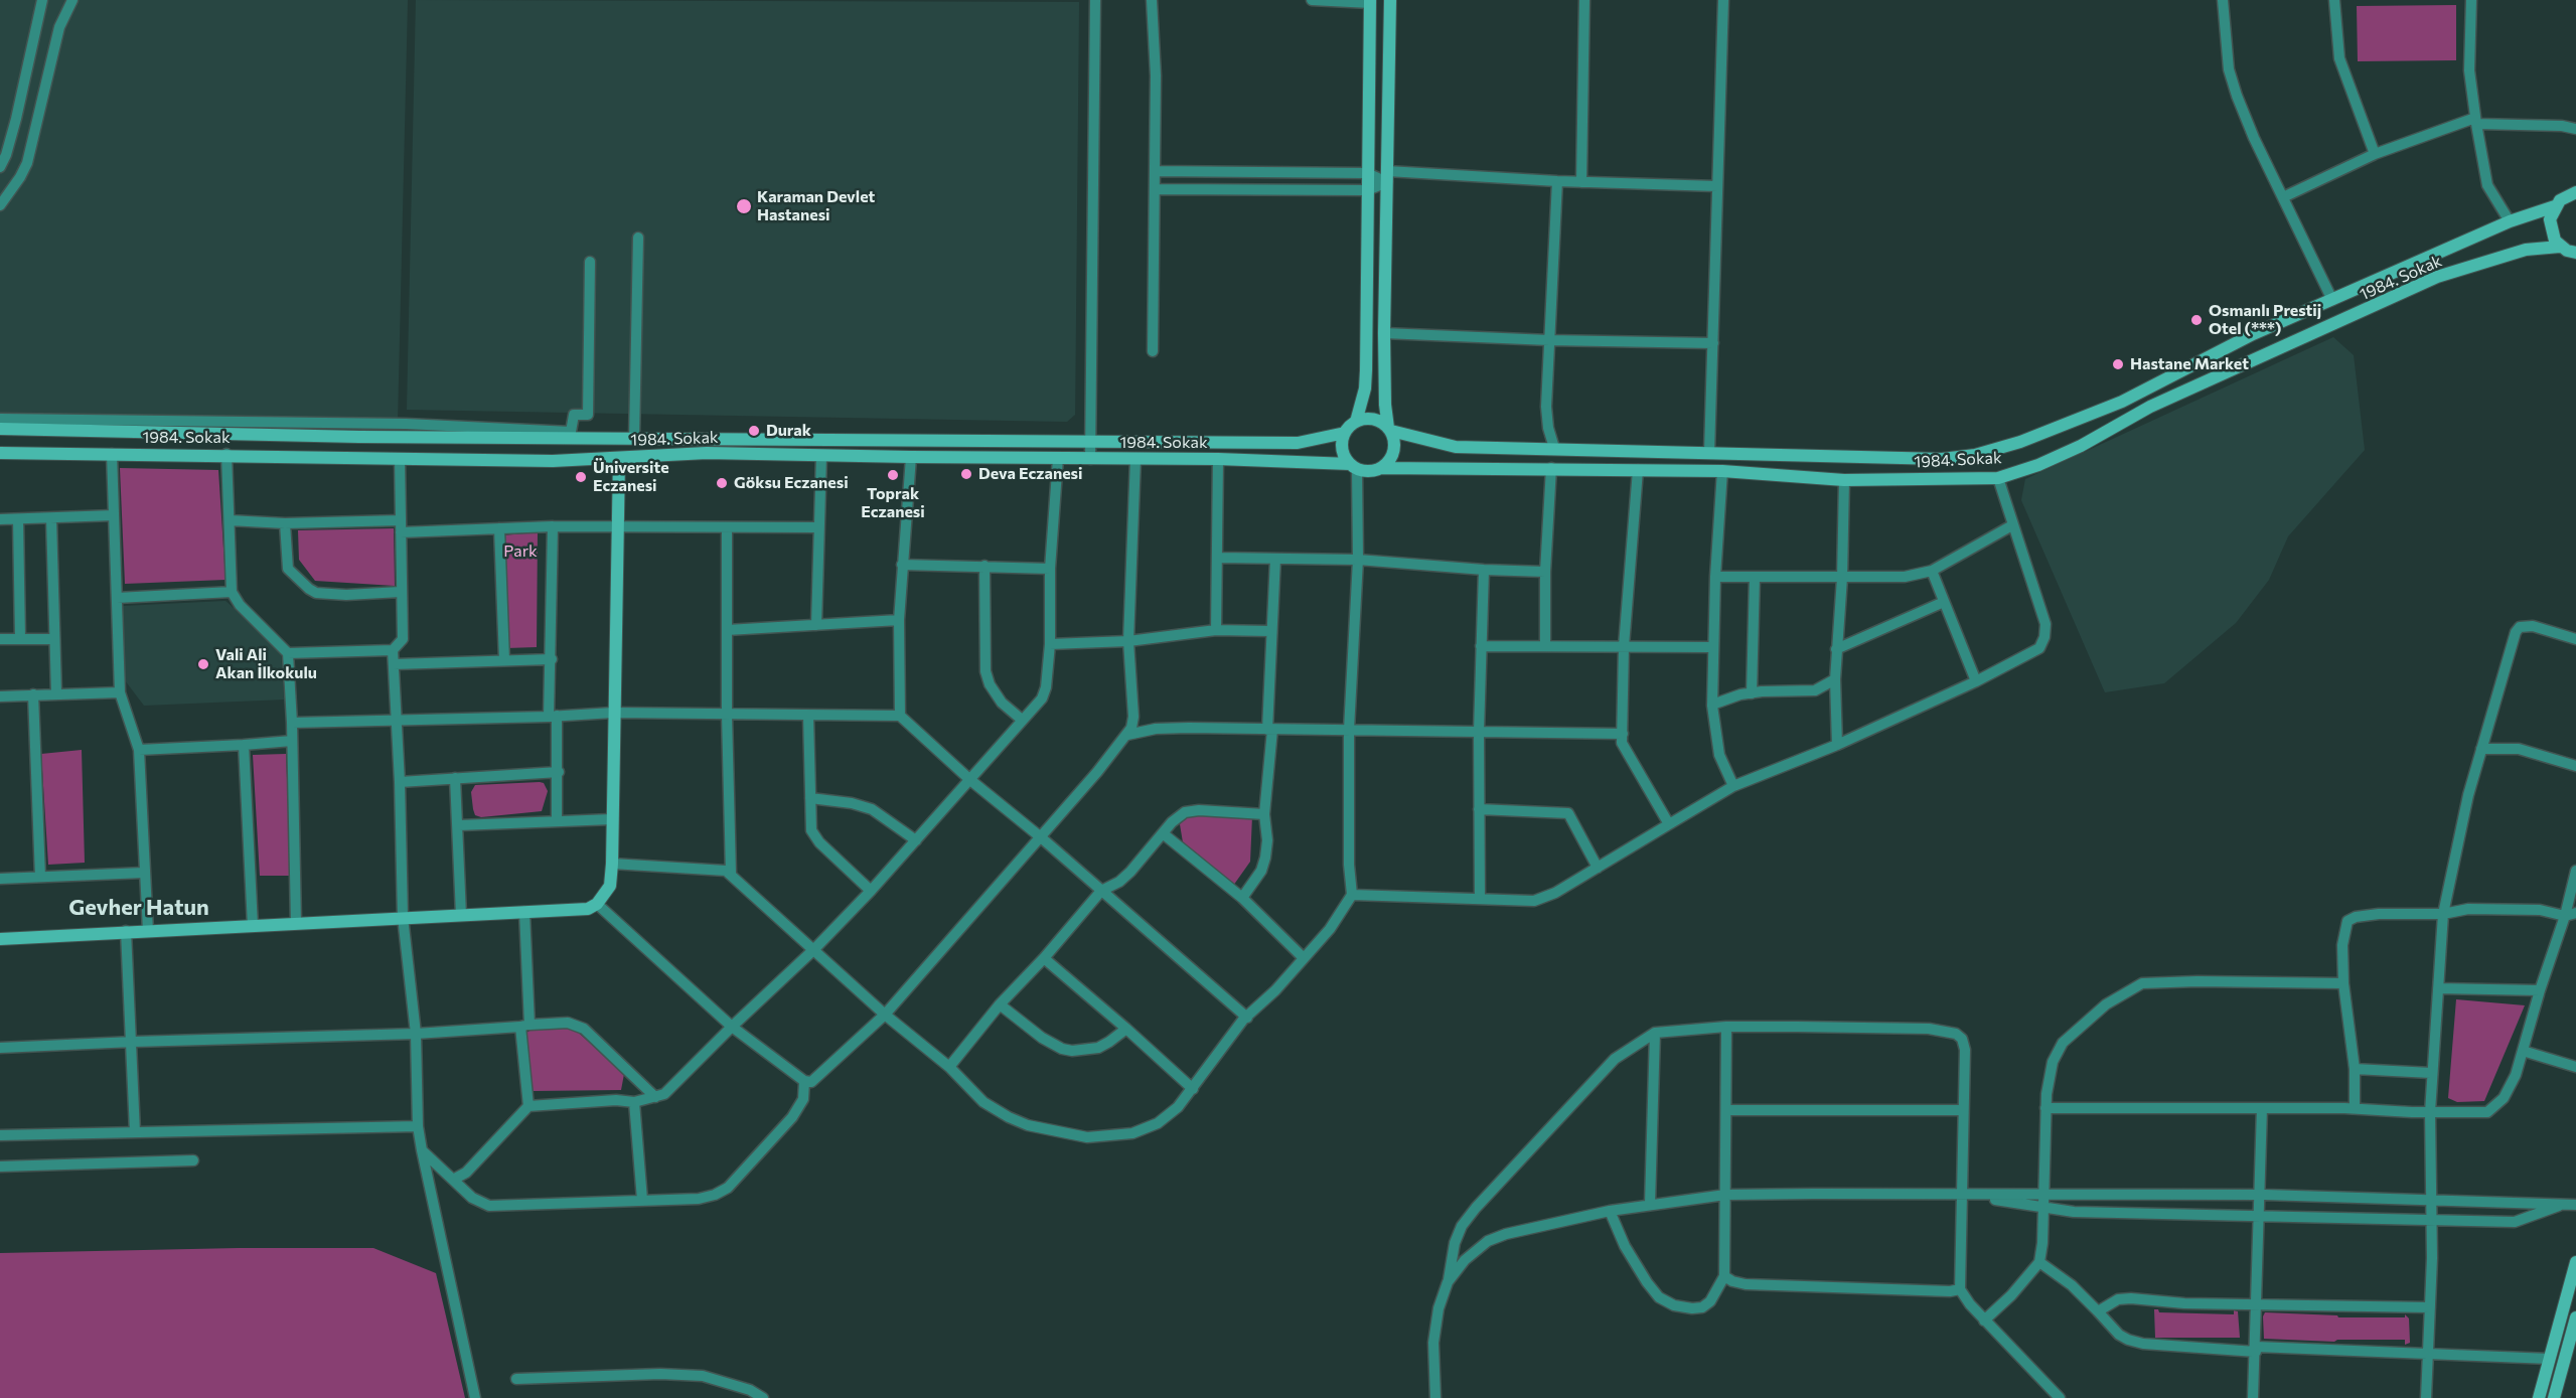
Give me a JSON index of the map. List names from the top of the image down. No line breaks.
{"streets":{"main road":["1984. Sokak"]},"districts":["Gevher Hatun"],"parks":["Park"],"places":["Karaman Devlet Hastanesi","Osmanlı Prestij Otel (***)","Hastane Market","Durak","Deva Eczanesi","Toprak Eczanesi","Üniversite Eczanesi","Göksu Eczanesi","Vali Ali Akan İlkokulu"]}
